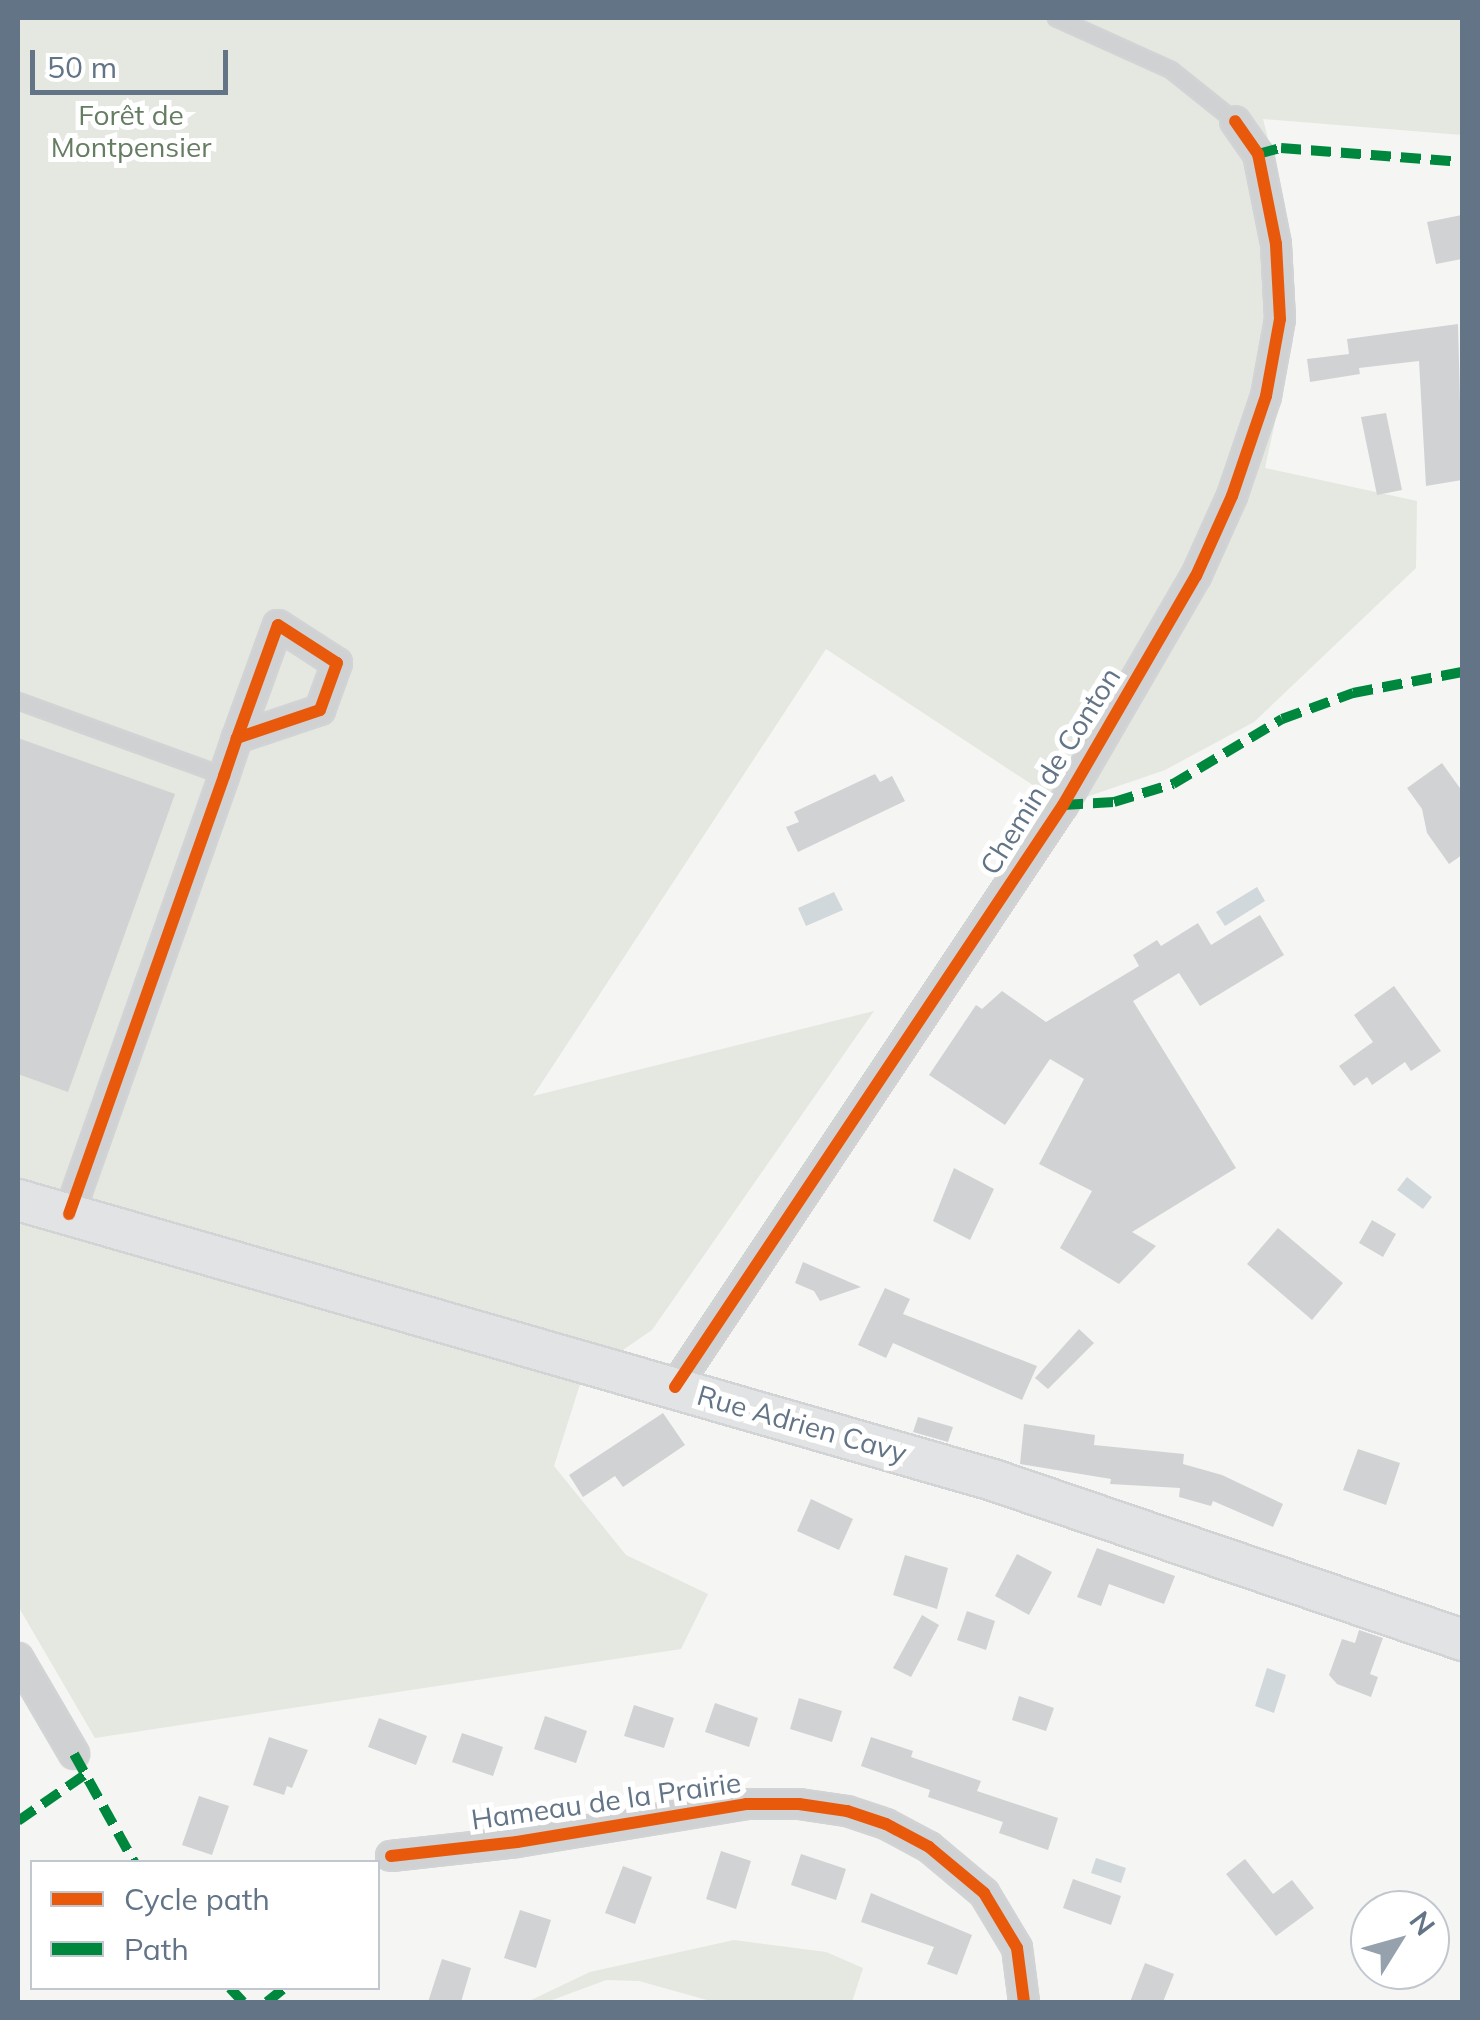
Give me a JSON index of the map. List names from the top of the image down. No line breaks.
{"streets":{"main road":["Rue Adrien Cavy"],"street":["Chemin de Conton","Hameau de la Prairie"]},"crossings":[["Chemin de Conton","Rue Adrien Cavy"]],"parks":["Forêt de Montpensier"],"legend":["Cycle path","Path"],"scale_bar":"50 m","north":"top right"}
